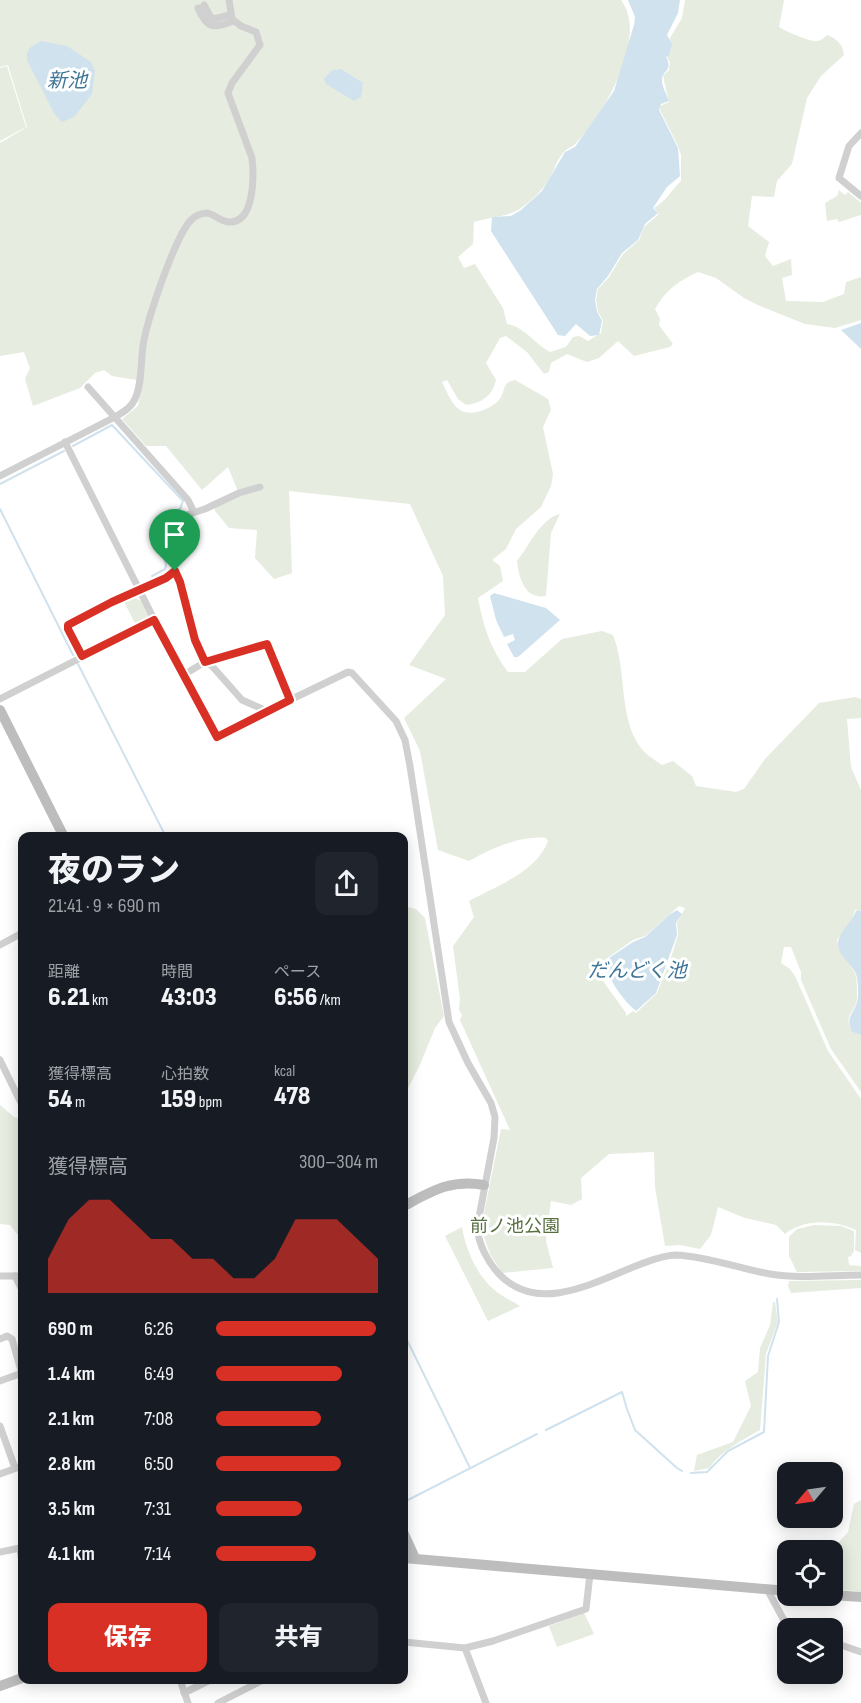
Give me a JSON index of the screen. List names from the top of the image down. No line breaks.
{"water":["新池","だんどく池"],"parks":["前ノ池公園"],"north":"bottom left","page":{"heading":["夜のラン","21:41 · 9 × 690 m"],"stats":[["距離","6.21 km"],["時間","43:03"],["ペース","6:56 /km"],["獲得標高","54 m"],["心拍数","159 bpm"],["kcal","478"]],"chart":["獲得標高","300–304 m"],"list":[{"name":"690 m","note":"6:26"},{"name":"1.4 km","note":"6:49"},{"name":"2.1 km","note":"7:08"},{"name":"2.8 km","note":"6:50"},{"name":"3.5 km","note":"7:31"},{"name":"4.1 km","note":"7:14"}],"buttons":["保存","共有"]}}
